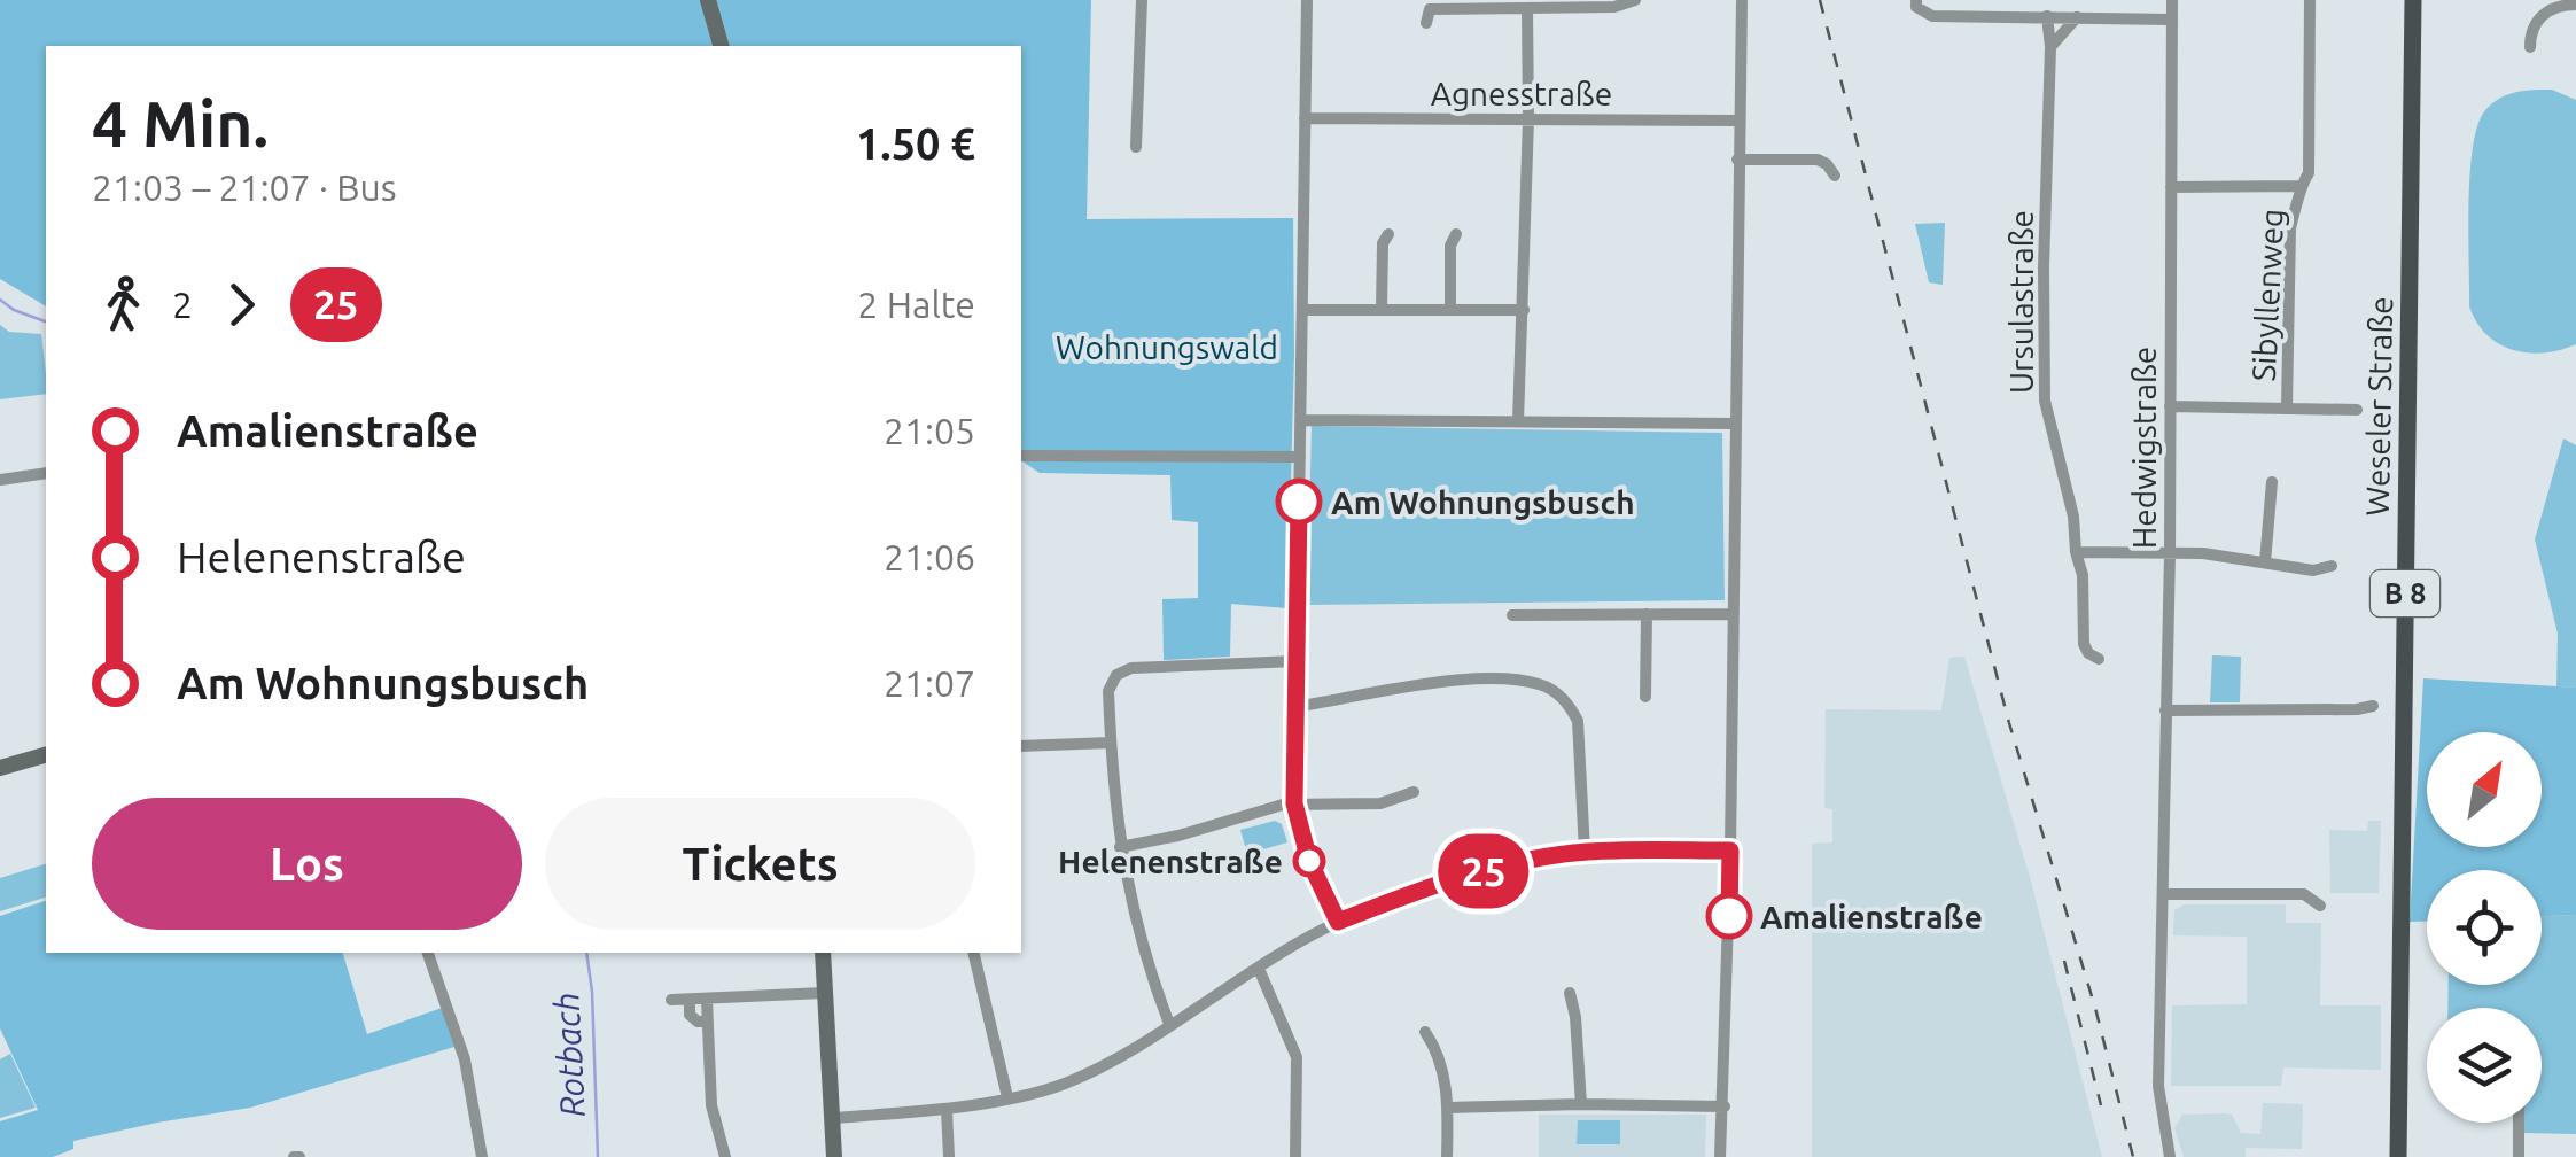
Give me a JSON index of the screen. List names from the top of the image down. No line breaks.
{"streets":{"main road":["Weseler Straße","B 8"],"street":["Agnesstraße","Sibyllenweg","Ursulastraße","Hedwigstraße"]},"crossings":[["Sibyllenweg","Hedwigstraße"]],"water":["Rotbach"],"parks":["Wohnungswald"],"places":["Am Wohnungsbusch","Helenenstraße","Amalienstraße"],"lines":["bus line 25"],"north":"top right","page":{"on_map":"25","heading":["4 Min.","21:03 – 21:07 · Bus","1.50 €"],"legs":["2","25","2 Halte"],"list":[{"name":"Amalienstraße","value":"21:05"},{"name":"Helenenstraße","value":"21:06"},{"name":"Am Wohnungsbusch","value":"21:07"}],"buttons":["Los","Tickets"]}}
